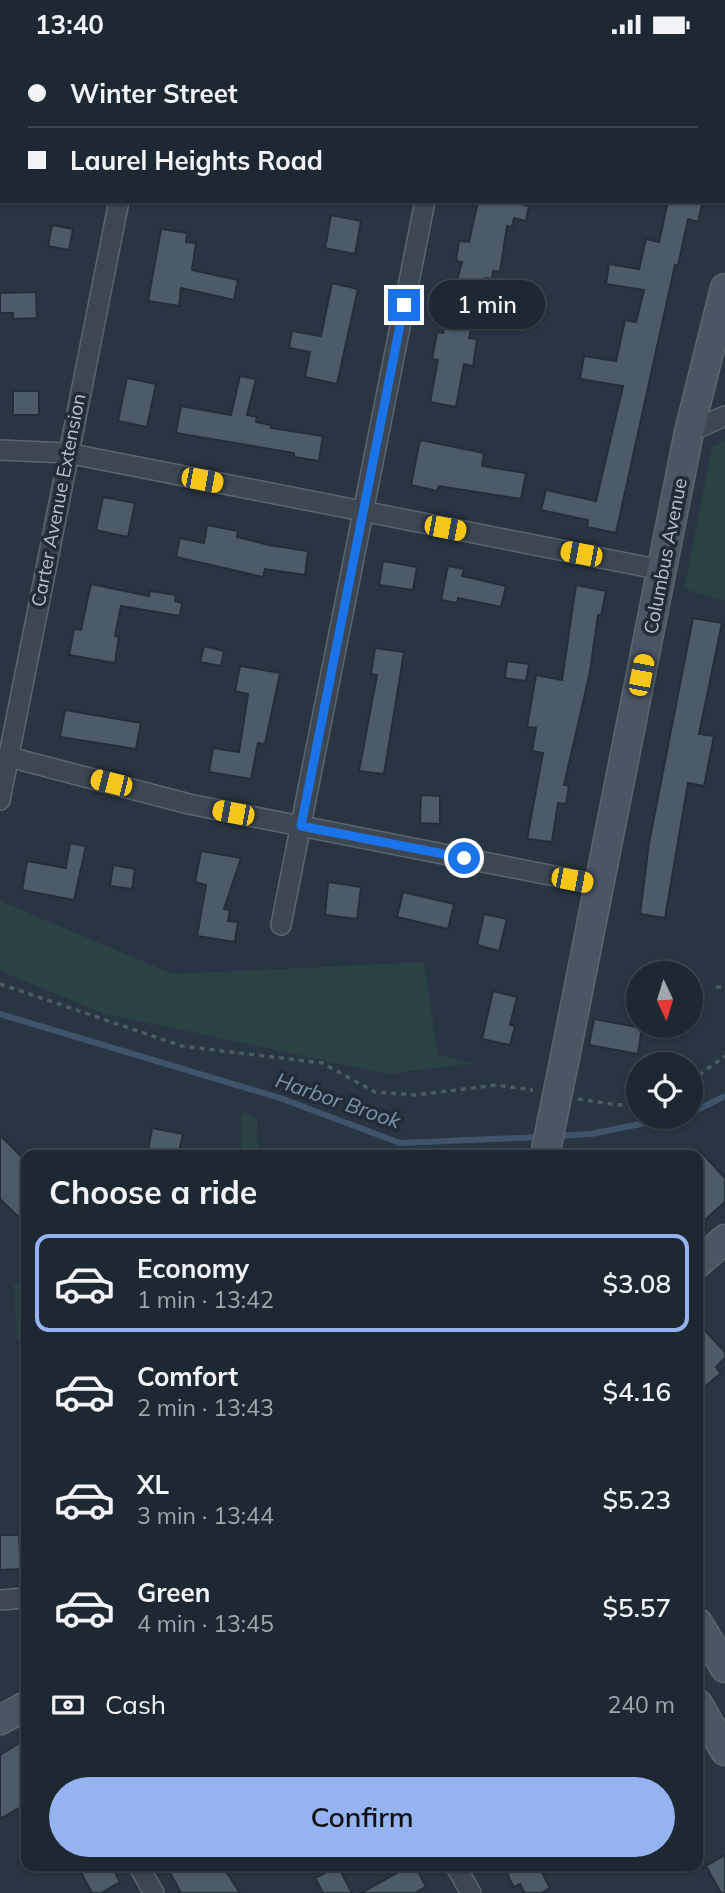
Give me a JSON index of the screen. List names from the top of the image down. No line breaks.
{"streets":{"street":["Carter Avenue Extension","Columbus Avenue"]},"water":["Harbor Brook"],"north":"bottom","page":{"status":"13:40","banner":["Winter Street","Laurel Heights Road"],"bubble":"1 min","heading":"Choose a ride","list":[{"name":"Economy","note":"1 min · 13:42","value":"$3.08"},{"name":"Comfort","note":"2 min · 13:43","value":"$4.16"},{"name":"XL","note":"3 min · 13:44","value":"$5.23"},{"name":"Green","note":"4 min · 13:45","value":"$5.57"}],"pay":["Cash","240 m"],"buttons":"Confirm"}}
